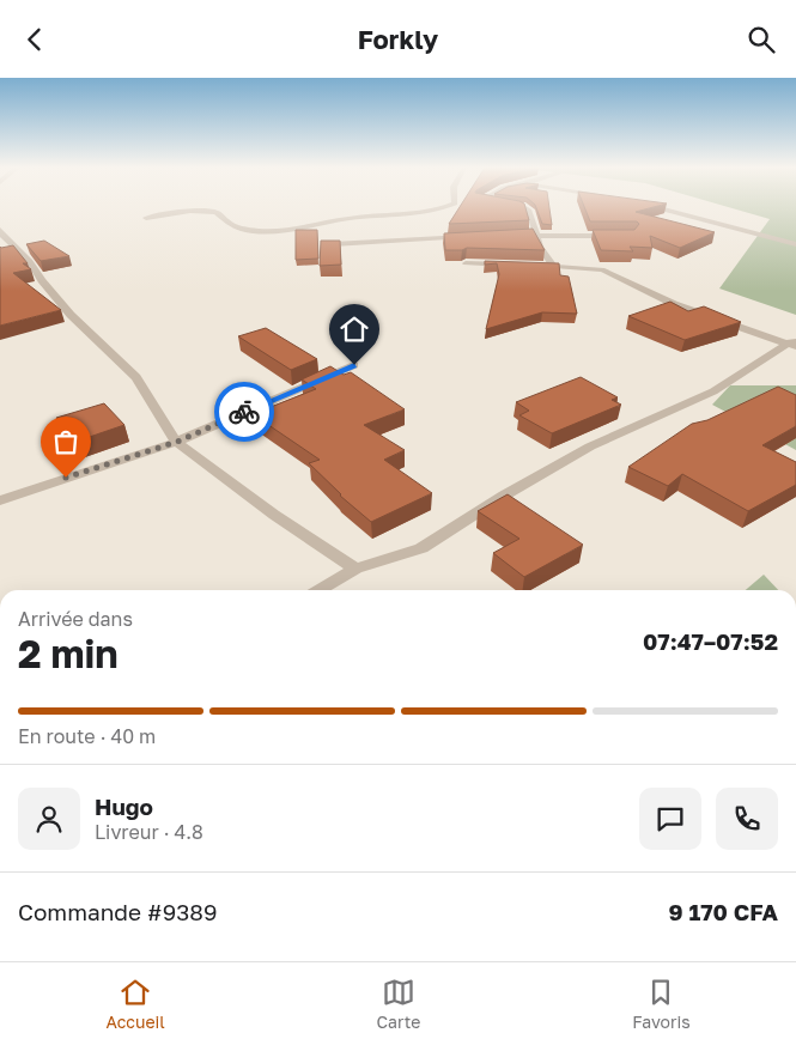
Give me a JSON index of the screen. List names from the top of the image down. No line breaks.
{"page":{"header":"Forkly","heading":["2 min","Arrivée dans","07:47–07:52"],"panel":["Hugo","Livreur · 4.8","Commande #9389","9 170 CFA"],"bar":"En route · 40 m","tabs":["Accueil","Carte","Favoris"]}}
